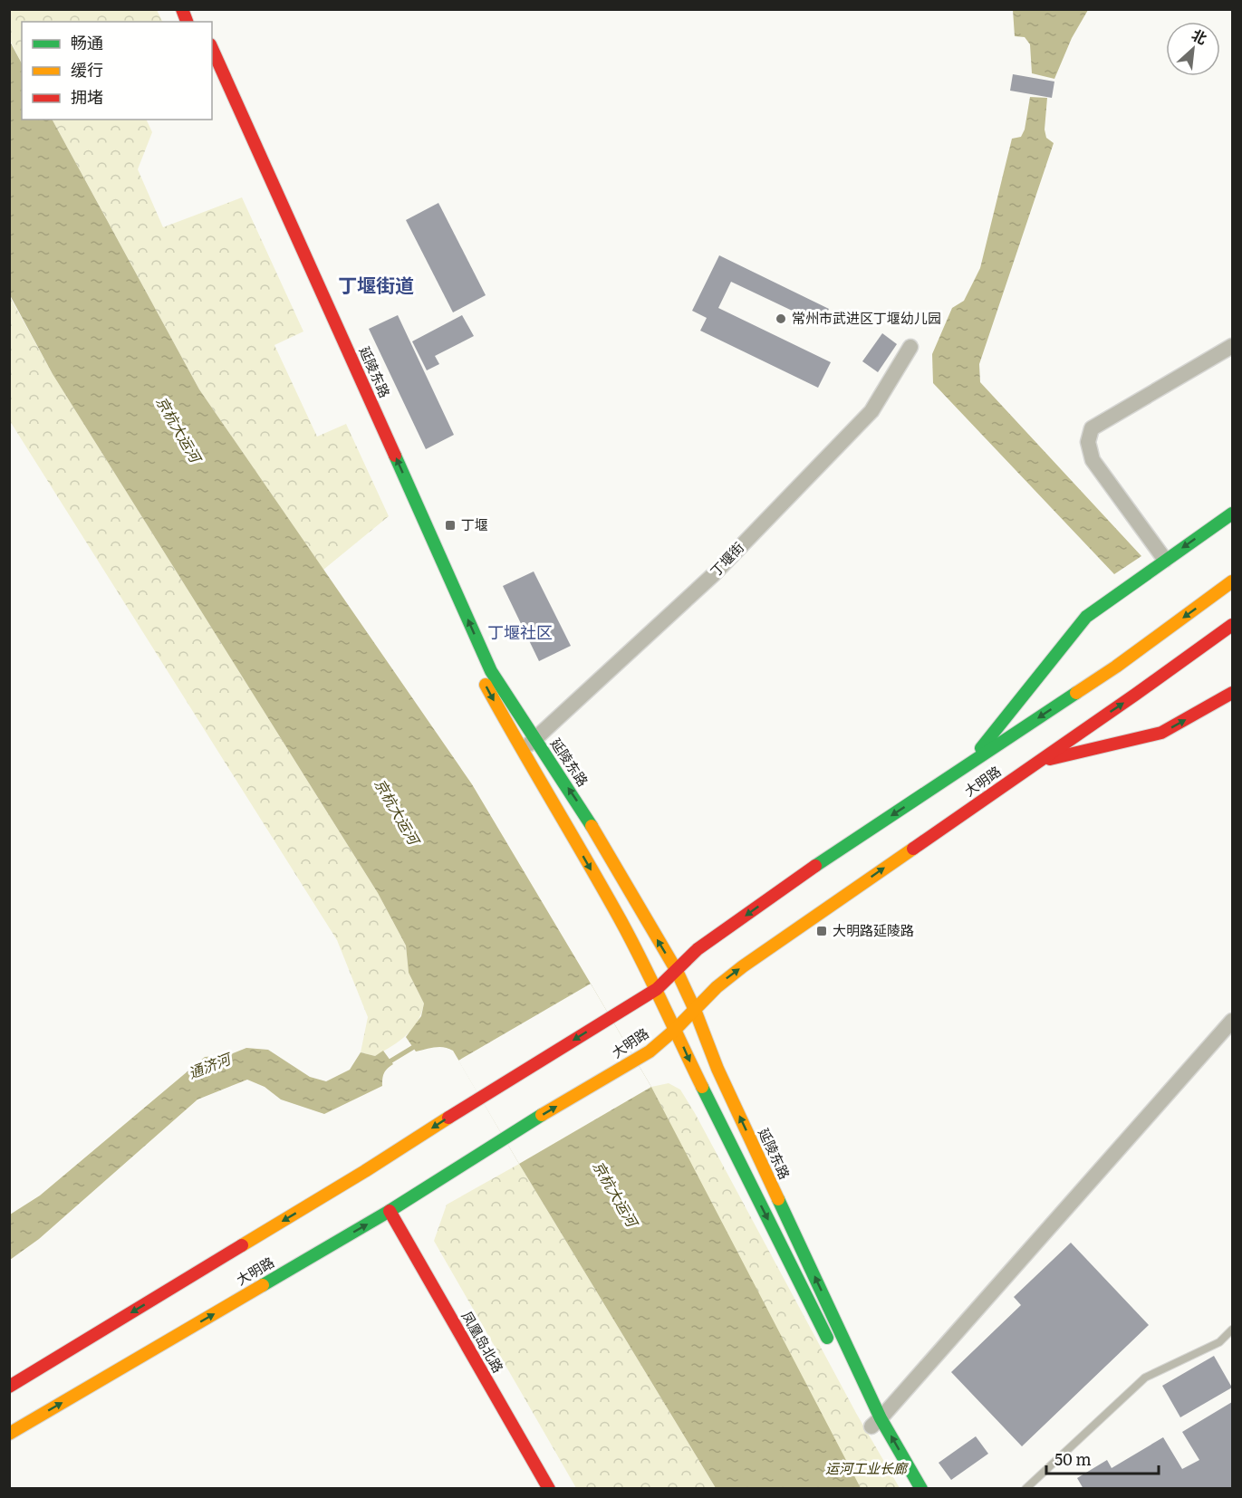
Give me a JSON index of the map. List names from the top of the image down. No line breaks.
{"streets":{"main road":["延陵东路","大明路","凤凰岛北路"],"street":["丁堰街"]},"crossings":[["延陵东路","丁堰街"],["延陵东路","大明路"],["大明路","凤凰岛北路"]],"districts":["丁堰街道","丁堰社区"],"water":["京杭大运河","通济河"],"parks":["运河工业长廊"],"places":{"other":["常州市武进区丁堰幼儿园"],"transit":["丁堰","大明路延陵路"]},"legend":["畅通","缓行","拥堵"],"scale_bar":"50 m","north":"top right"}
